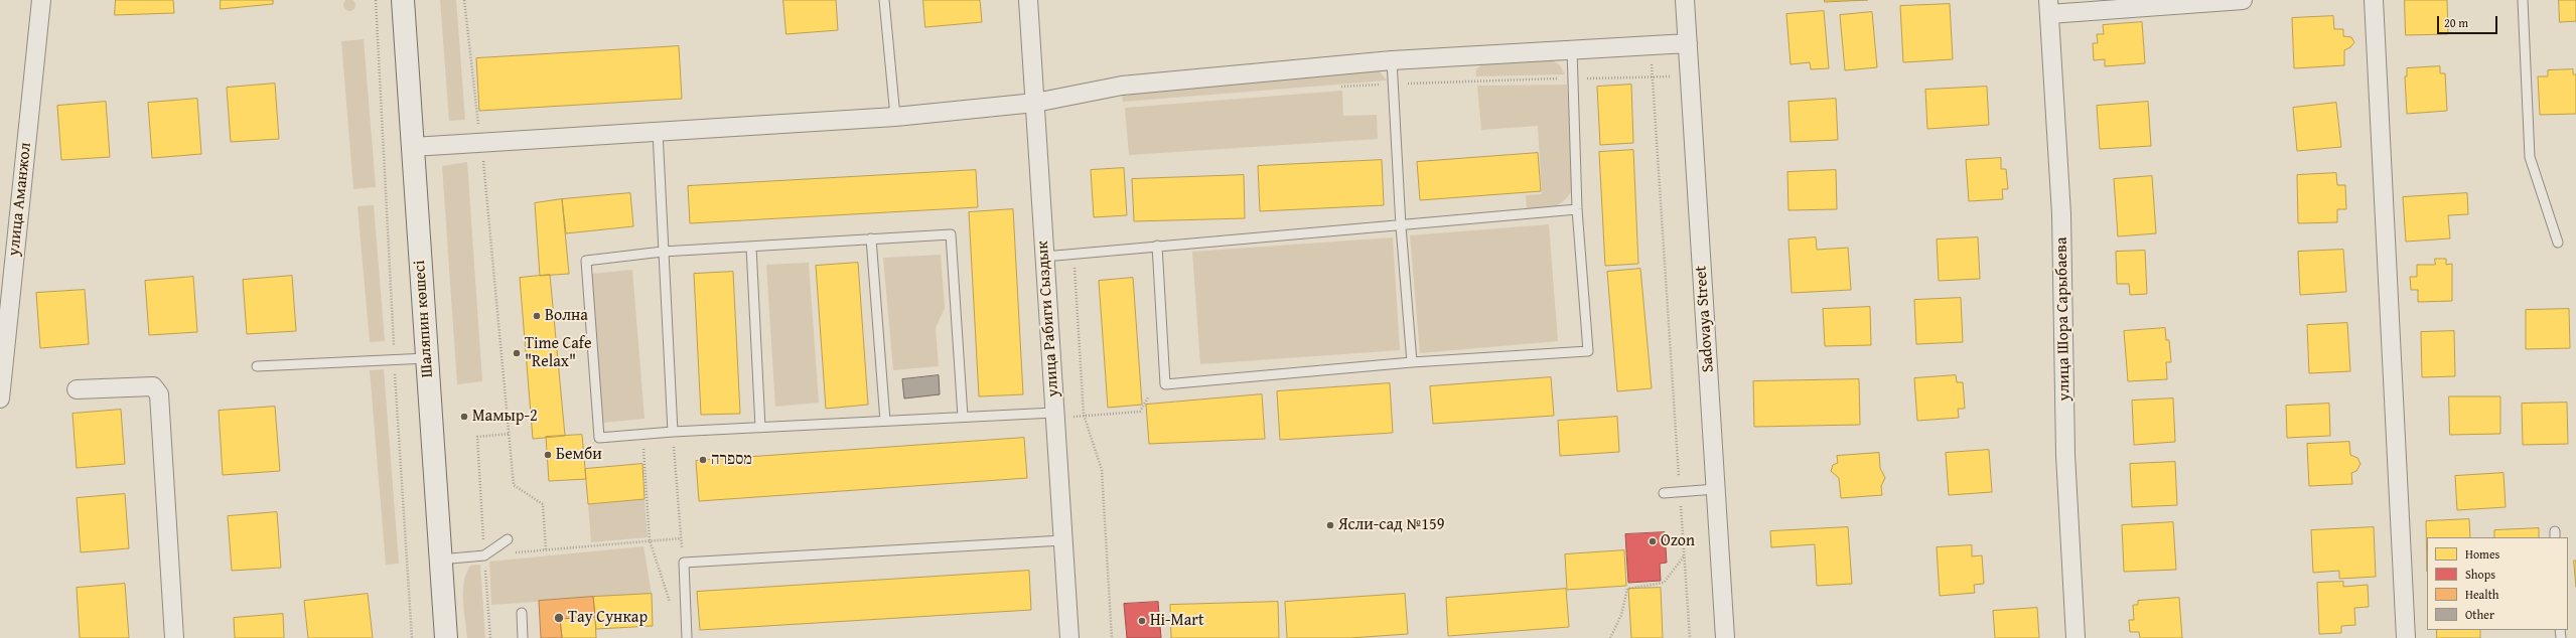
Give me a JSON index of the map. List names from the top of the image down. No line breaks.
{"streets":{"main road":["Шаляпин көшесі"],"street":["улица Аманжол","улица Рабиги Сыздык","Sadovaya Street","улица Шора Сарыбаева"]},"places":["Волна","Time Cafe \"Relax\"","Мамыр-2","Бемби","מספרה","Ясли-сад №159","Ozon","Тау Сункар","Hi-Mart"],"legend":["Homes","Shops","Health","Other"],"scale_bar":"20 m"}
